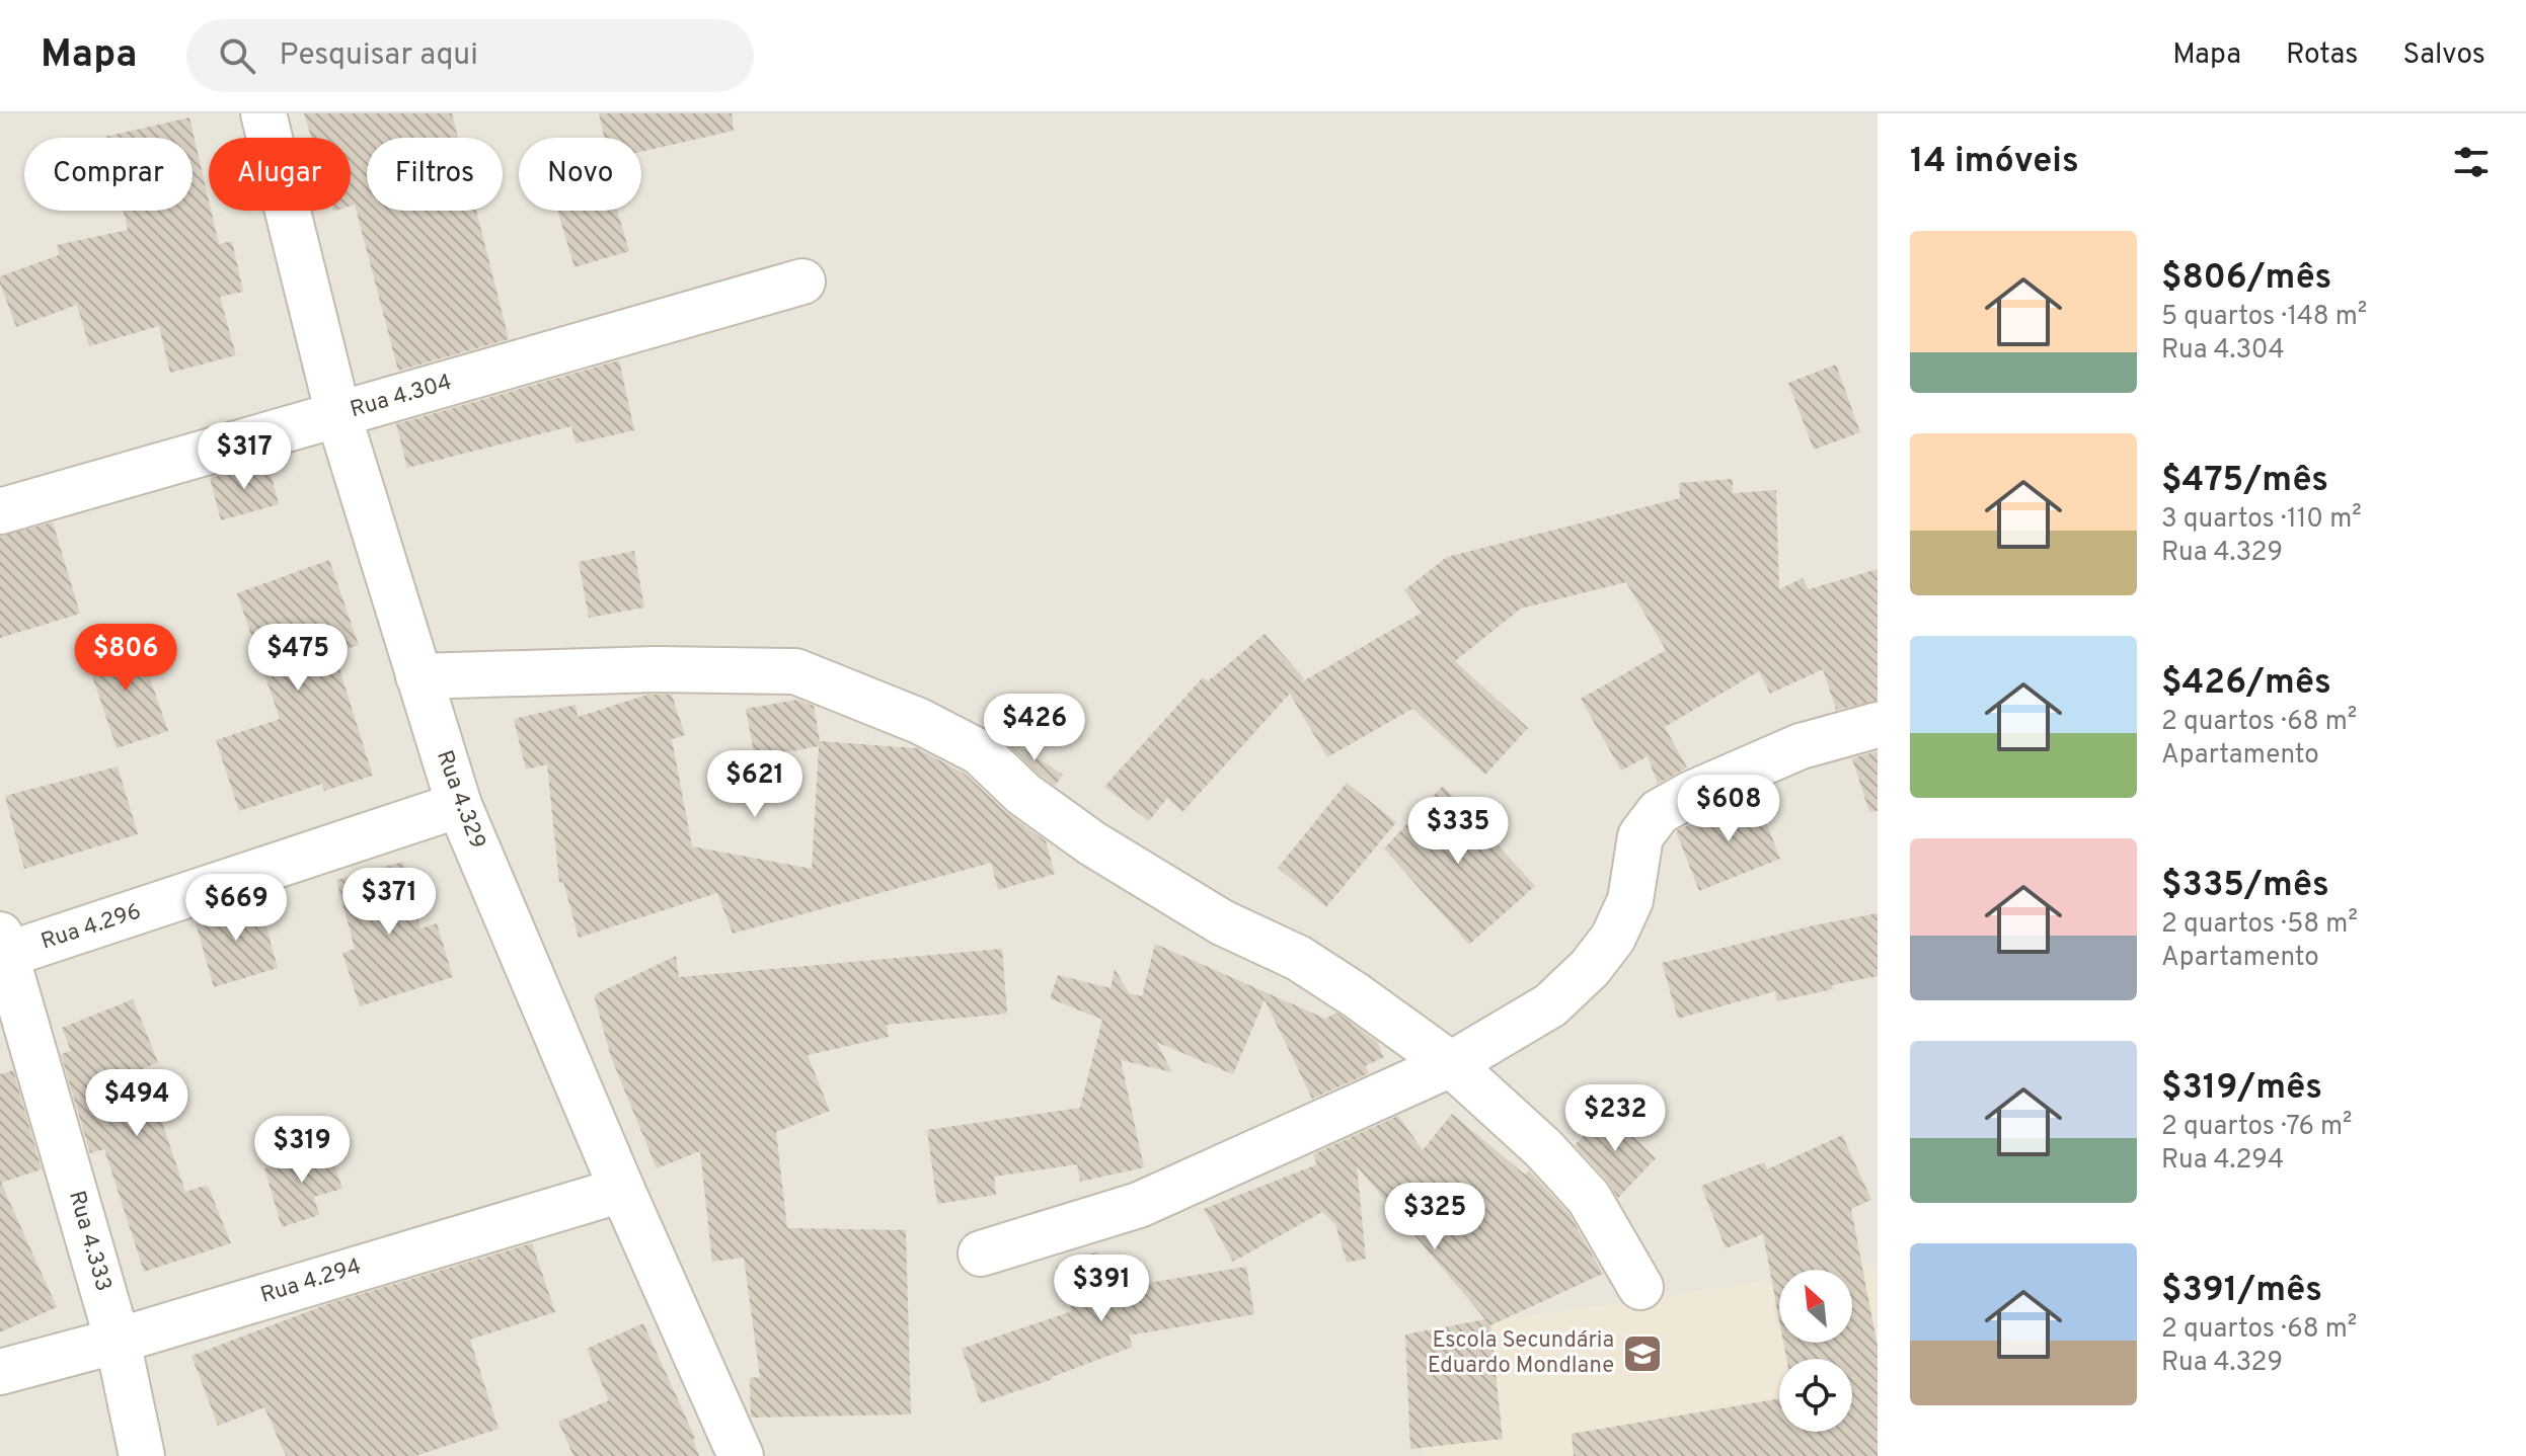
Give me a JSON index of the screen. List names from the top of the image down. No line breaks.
{"streets":{"street":["Rua 4.304","Rua 4.329","Rua 4.296","Rua 4.333","Rua 4.294"]},"crossings":[["Rua 4.304","Rua 4.329"],["Rua 4.329","Rua 4.296"],["Rua 4.329","Rua 4.294"],["Rua 4.296","Rua 4.333"],["Rua 4.333","Rua 4.294"]],"places":{"school or university":["Escola Secundária Eduardo Mondlane"]},"north":"top left","page":{"header":"Mapa","search":"Pesquisar aqui","nav":["Mapa","Rotas","Salvos"],"heading":"14 imóveis","chip":["Comprar","Alugar","Filtros","Novo"],"list":[{"name":"$806/mês","note":"5 quartos · 148 m² · Rua 4.304"},{"name":"$475/mês","note":"3 quartos · 110 m² · Rua 4.329"},{"name":"$426/mês","note":"2 quartos · 68 m² · Apartamento"},{"name":"$335/mês","note":"2 quartos · 58 m² · Apartamento"},{"name":"$319/mês","note":"2 quartos · 76 m² · Rua 4.294"},{"name":"$391/mês","note":"2 quartos · 68 m² · Rua 4.329"}],"price":["$317","$806","$475","$426","$621","$608","$335","$371","$669","$494","$232","$319","$325","$391"]}}
